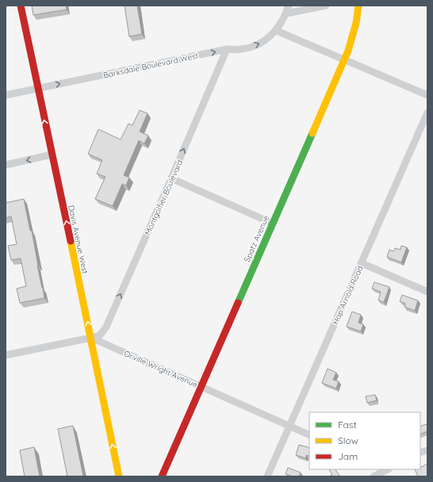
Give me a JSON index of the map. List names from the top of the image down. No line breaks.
{"streets":{"street":["Barksdale Boulevard West","Montgolfier Boulevard","Spatz Avenue","Davis Avenue West","Hap Arnold Road","Orville Wright Avenue"]},"crossings":[["Barksdale Boulevard West","Montgolfier Boulevard"],["Barksdale Boulevard West","Davis Avenue West"],["Montgolfier Boulevard","Davis Avenue West"],["Montgolfier Boulevard","Orville Wright Avenue"],["Spatz Avenue","Orville Wright Avenue"],["Davis Avenue West","Orville Wright Avenue"],["Hap Arnold Road","Orville Wright Avenue"]],"one_way":["Barksdale Boulevard West","Montgolfier Boulevard","Davis Avenue West"],"legend":["Fast","Slow","Jam"]}
